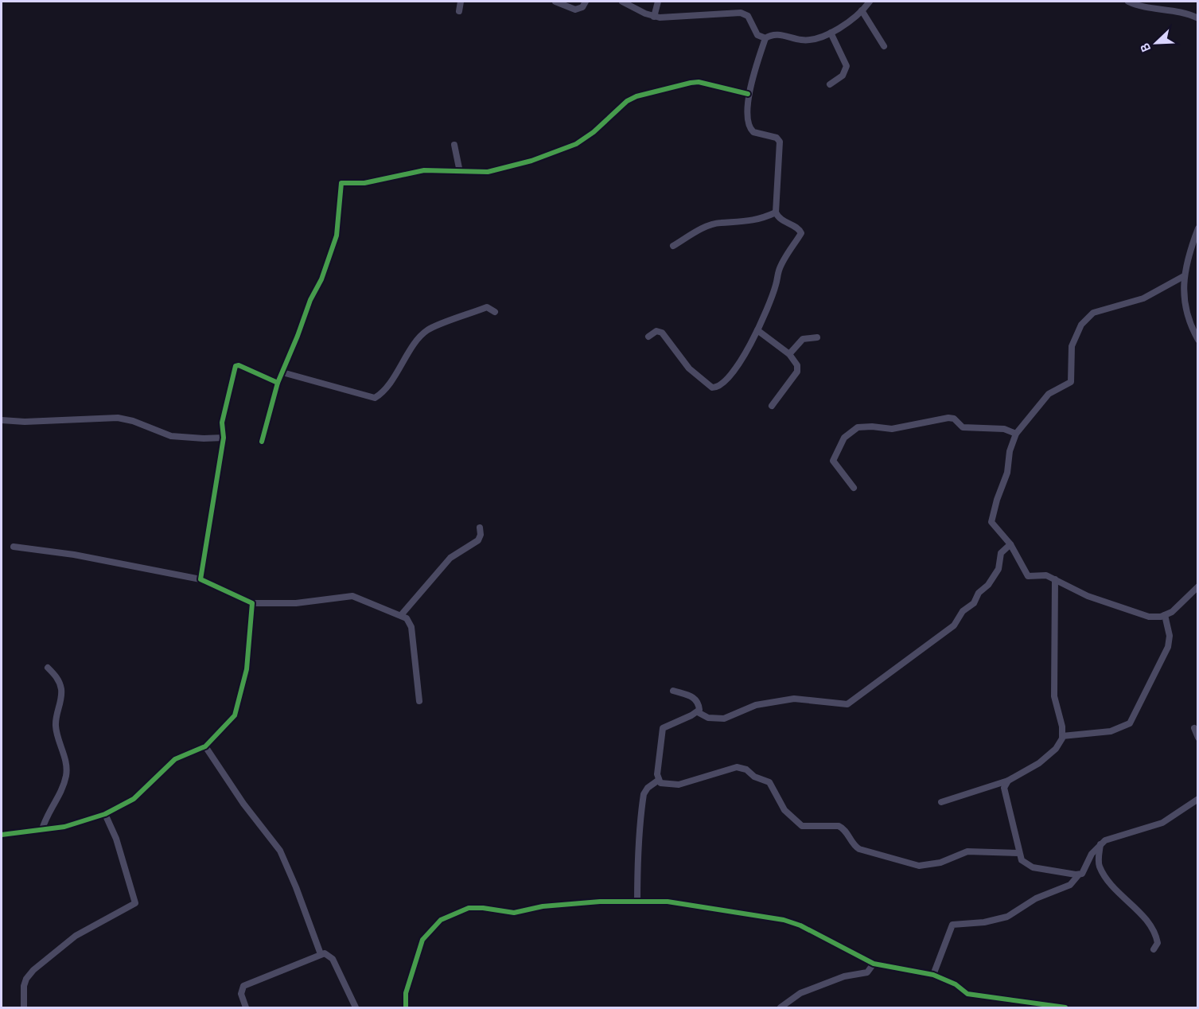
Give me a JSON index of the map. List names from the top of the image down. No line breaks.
{"north":"bottom left"}
